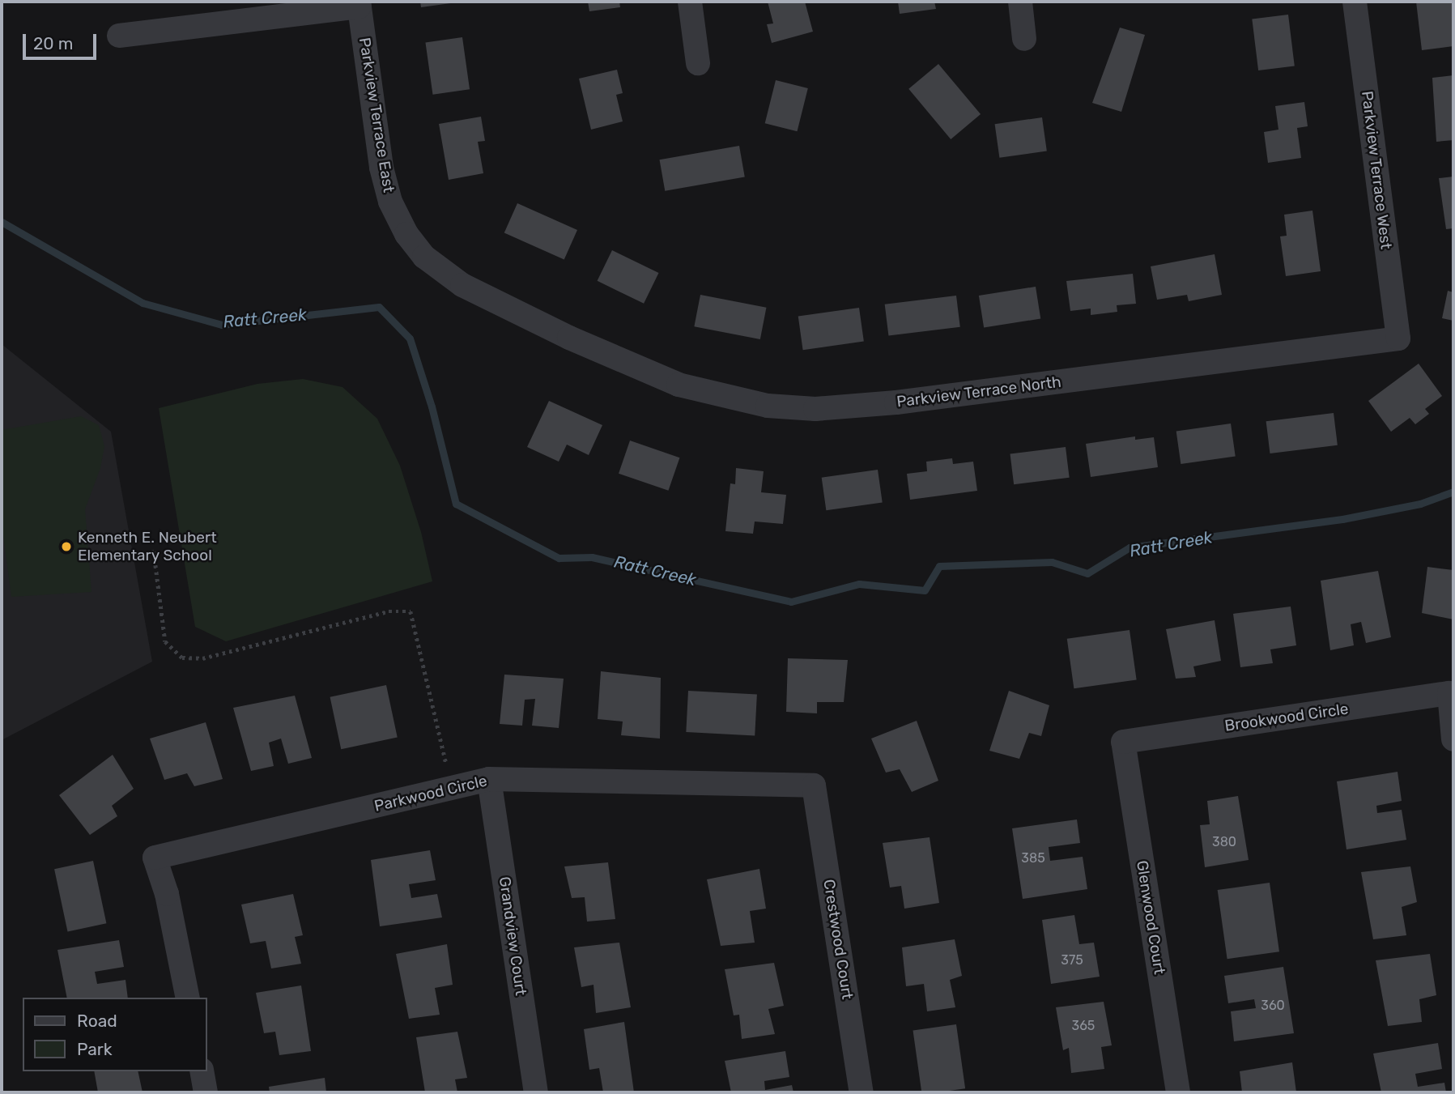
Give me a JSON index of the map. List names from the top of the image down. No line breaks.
{"streets":{"street":["Parkview Terrace East","Parkview Terrace West","Parkview Terrace North","Brookwood Circle","Parkwood Circle","Glenwood Court","Grandview Court","Crestwood Court"]},"crossings":[["Parkview Terrace East","Parkview Terrace North"],["Parkview Terrace West","Parkview Terrace North"],["Brookwood Circle","Glenwood Court"],["Parkwood Circle","Grandview Court"],["Parkwood Circle","Crestwood Court"]],"water":["Ratt Creek"],"places":["Kenneth E. Neubert Elementary School"],"house_numbers":["380","385","375","360","365"],"legend":["Road","Park"],"scale_bar":"20 m"}
